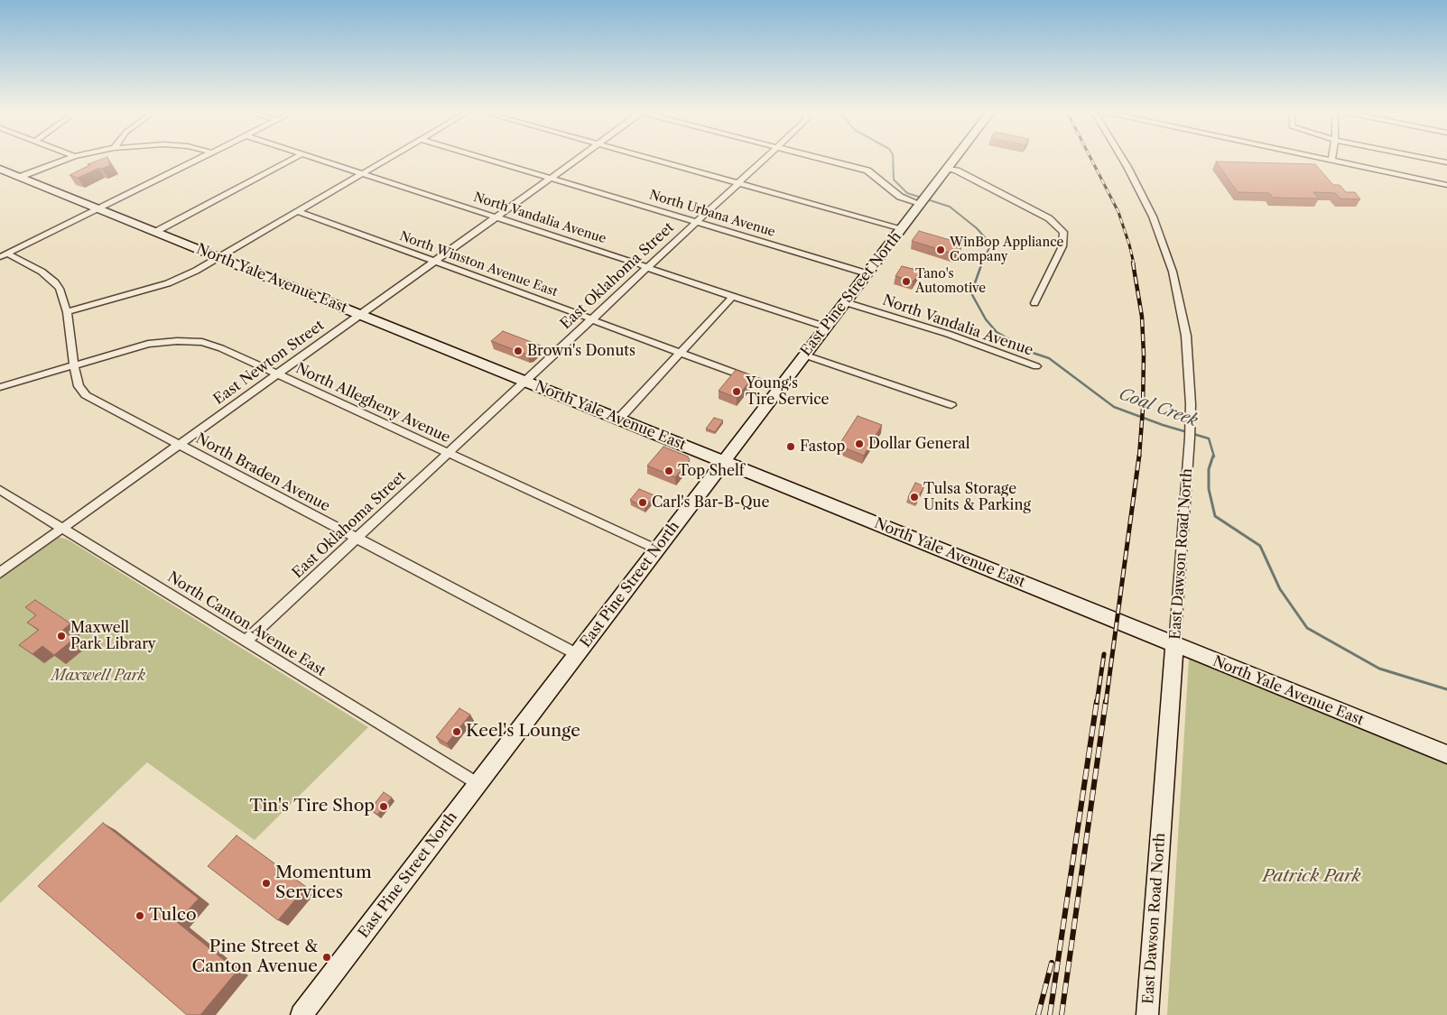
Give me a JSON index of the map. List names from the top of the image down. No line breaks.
{"streets":{"main road":["North Yale Avenue East","East Pine Street North","East Dawson Road North"],"street":["North Urbana Avenue","North Vandalia Avenue","North Winston Avenue East","East Oklahoma Street","East Newton Street","North Allegheny Avenue","North Braden Avenue","North Canton Avenue East"]},"crossings":[["North Urbana Avenue","East Oklahoma Street"],["North Urbana Avenue","East Pine Street North"],["North Urbana Avenue","East Newton Street"],["North Vandalia Avenue","East Oklahoma Street"],["North Vandalia Avenue","East Pine Street North"],["North Vandalia Avenue","East Newton Street"],["North Winston Avenue East","East Oklahoma Street"],["North Winston Avenue East","East Pine Street North"],["North Winston Avenue East","East Newton Street"],["East Oklahoma Street","North Yale Avenue East"],["East Oklahoma Street","North Allegheny Avenue"],["East Oklahoma Street","North Braden Avenue"],["East Oklahoma Street","North Canton Avenue East"],["North Yale Avenue East","East Pine Street North"],["North Yale Avenue East","East Newton Street"],["North Yale Avenue East","East Dawson Road North"],["East Pine Street North","North Allegheny Avenue"],["East Pine Street North","North Braden Avenue"],["East Pine Street North","North Canton Avenue East"],["East Newton Street","North Allegheny Avenue"],["East Newton Street","North Braden Avenue"],["East Newton Street","North Canton Avenue East"],["North Allegheny Avenue","North Braden Avenue"]],"water":["Coal Creek"],"parks":["Maxwell Park","Patrick Park"],"places":["WinBop Appliance Company","Tano's Automotive","Brown's Donuts","Young's Tire Service","Dollar General","Fastop","Top Shelf","Tulsa Storage Units & Parking","Carl's Bar-B-Que","Maxwell Park Library","Keel's Lounge","Tin's Tire Shop","Momentum Services","Tulco","Pine Street & Canton Avenue"]}
